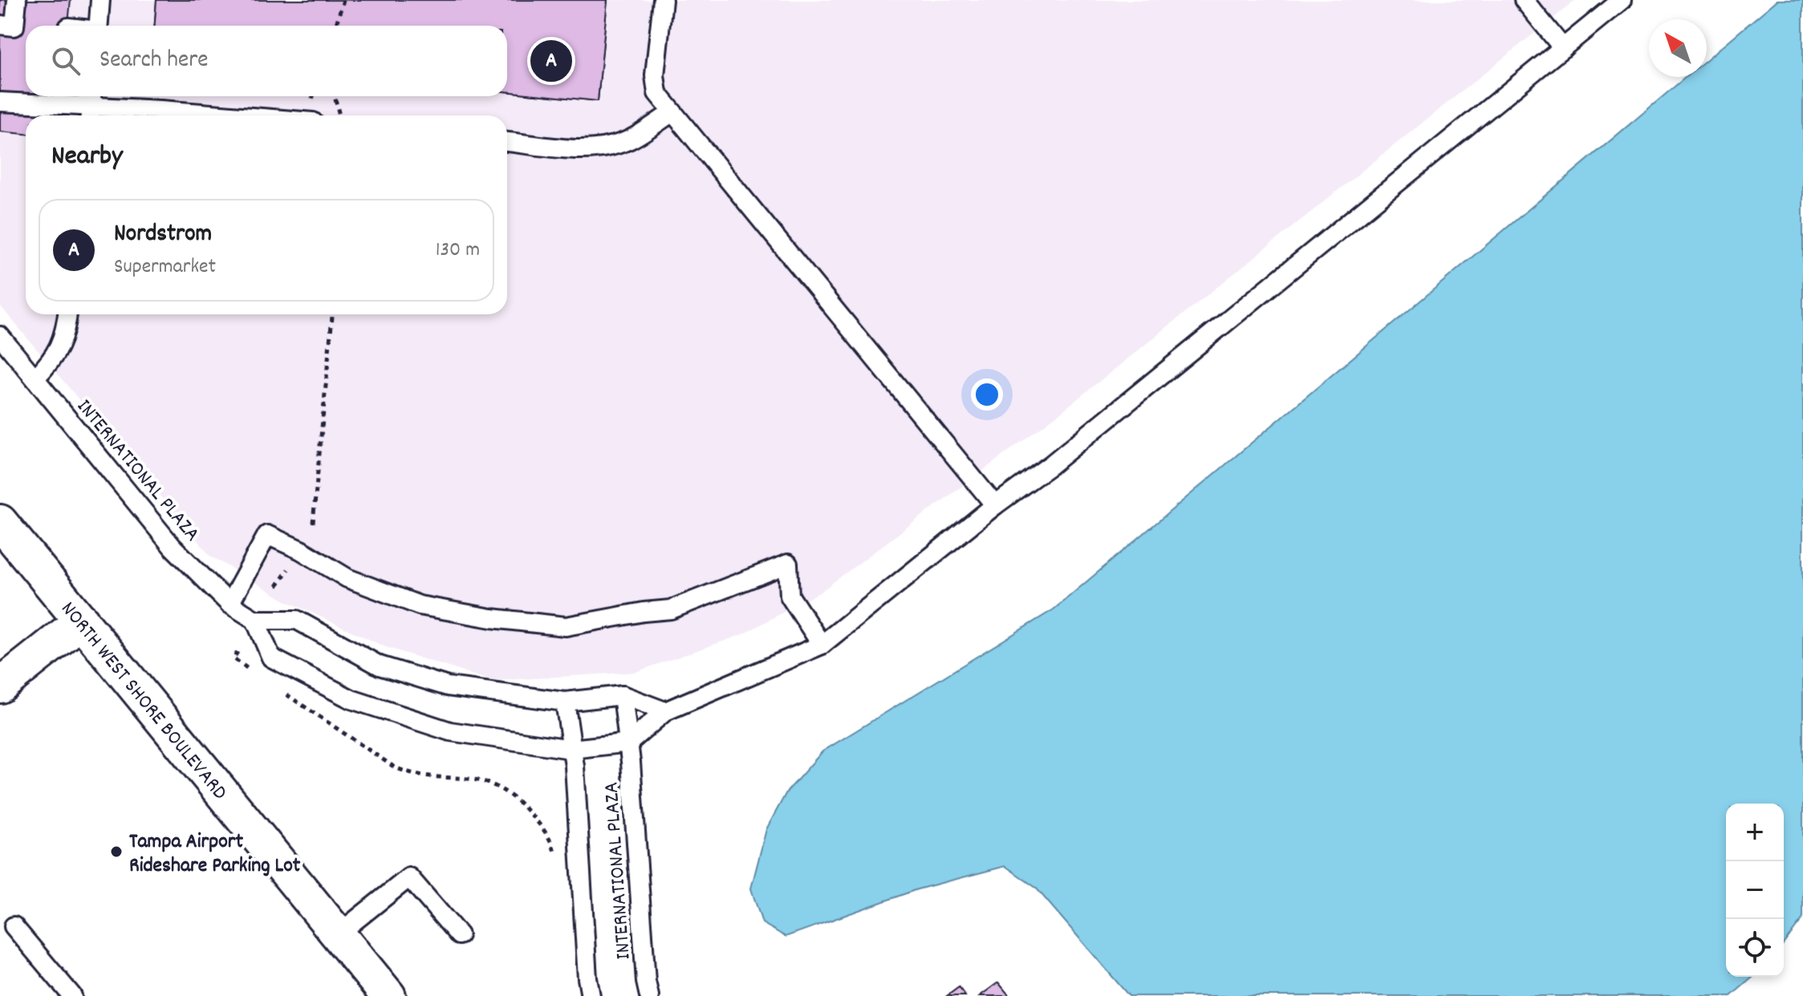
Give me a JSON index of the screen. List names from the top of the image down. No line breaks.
{"streets":{"street":["NORTH WEST SHORE BOULEVARD"],"lane":["INTERNATIONAL PLAZA"]},"places":["Tampa Airport Rideshare Parking Lot"],"north":"top left","page":{"search":"Search here","pins":"A","heading":"Nearby","list":[{"mark":"A","name":"Nordstrom","note":"Supermarket","value":"130 m"}],"map_buttons":["+","−"]}}
